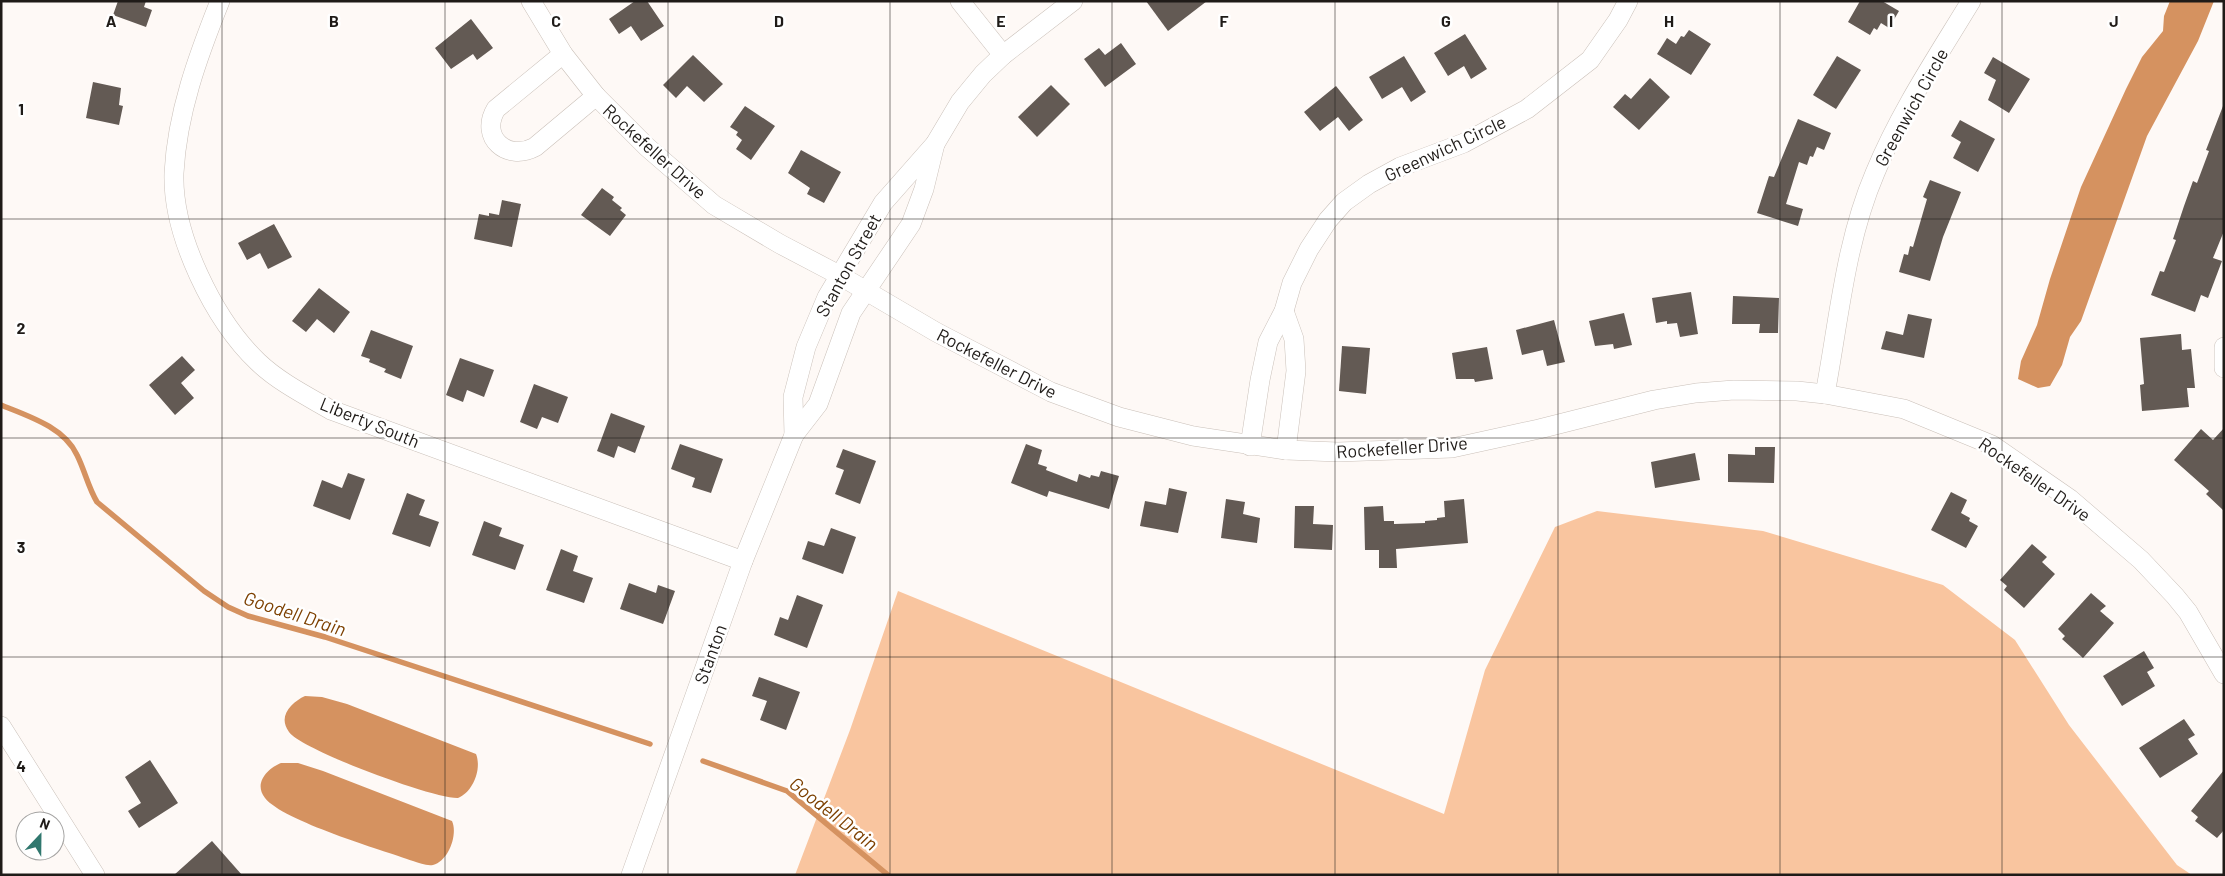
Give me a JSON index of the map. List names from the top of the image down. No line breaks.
{"streets":{"street":["Greenwich Circle","Rockefeller Drive","Stanton Street","Liberty South","Stanton"]},"crossings":[["Greenwich Circle","Rockefeller Drive"],["Rockefeller Drive","Stanton Street"],["Stanton Street","Stanton"],["Liberty South","Stanton"]],"water":["Goodell Drain"],"north":"top","grid":{"columns":["A","B","C","D","E","F","G","H","I","J"],"rows":["1","2","3","4"]}}
